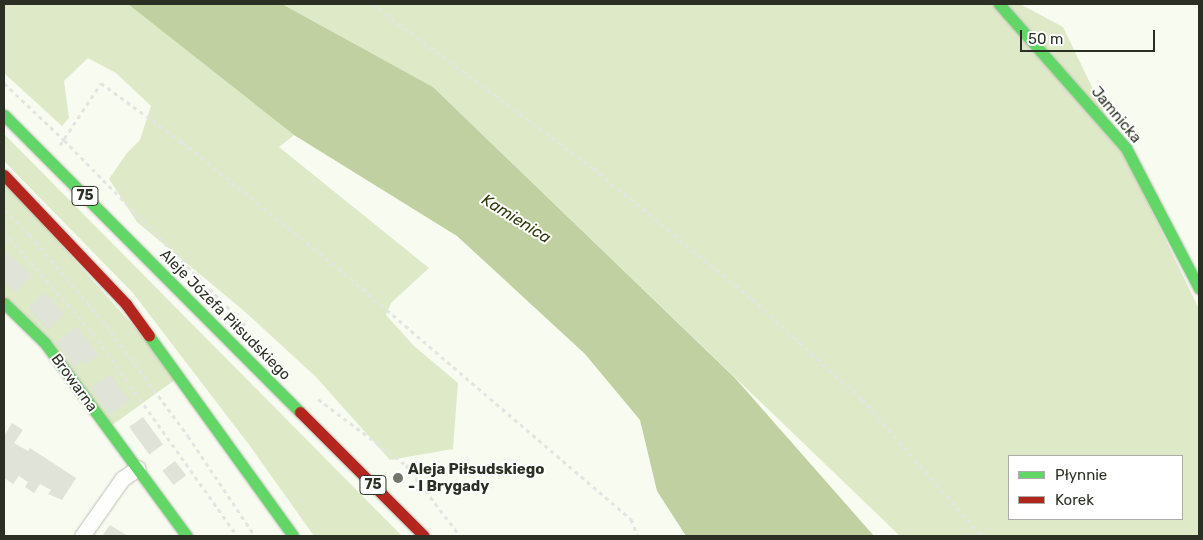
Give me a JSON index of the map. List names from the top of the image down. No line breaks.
{"streets":{"main road":["Jamnicka","75","Aleje Józefa Piłsudskiego","Browarna"]},"water":["Kamienica"],"places":["Aleja Piłsudskiego - I Brygady"],"legend":["Płynnie","Korek"],"scale_bar":"50 m"}
